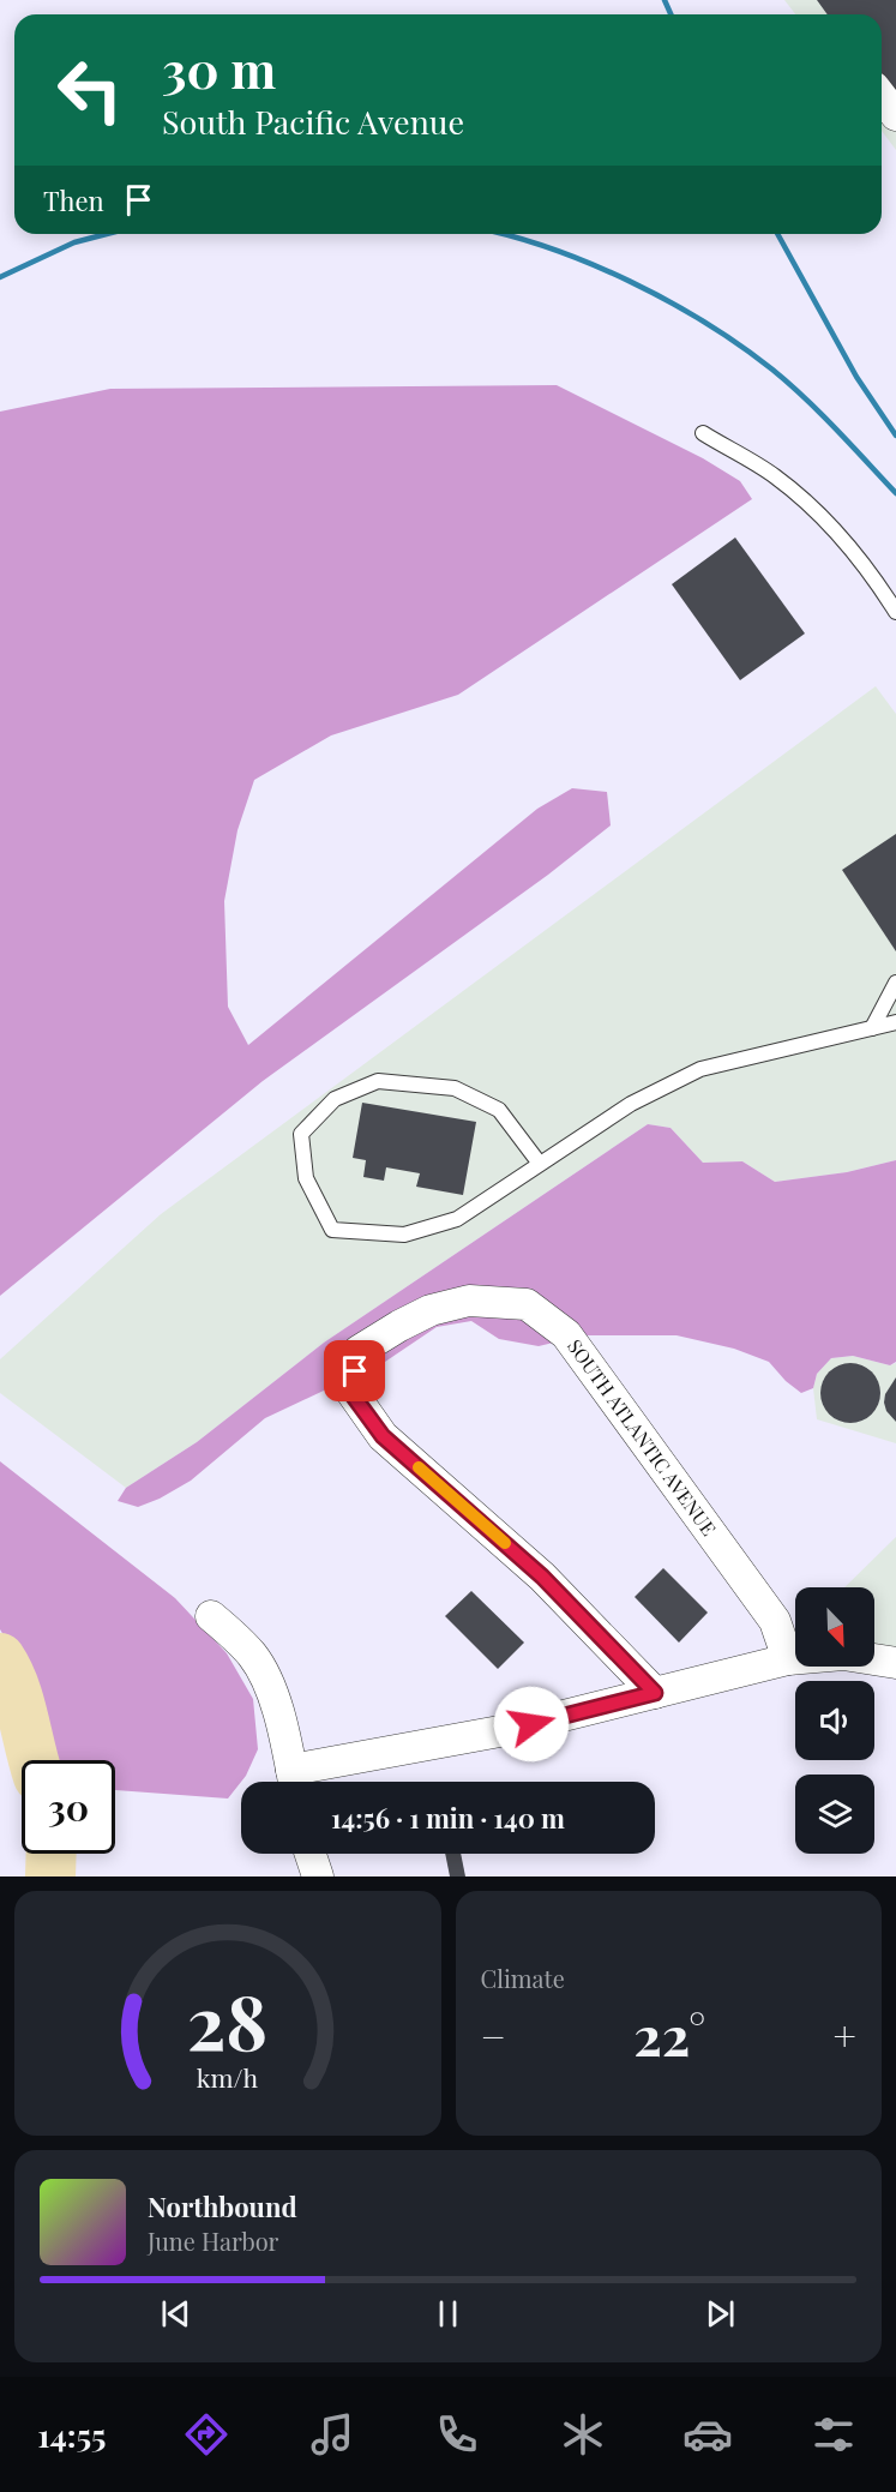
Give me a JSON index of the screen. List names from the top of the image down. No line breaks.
{"streets":{"street":["SOUTH ATLANTIC AVENUE"]},"north":"bottom right","page":{"turn":["30 m","South Pacific Avenue"],"then":"Then","limit":"30","trip":"14:56 · 1 min · 140 m","tile":"Climate","heat":["−","22°","+"],"song":["Northbound","June Harbor"],"tabs":"14:55","gauge":["28","km/h"]}}
